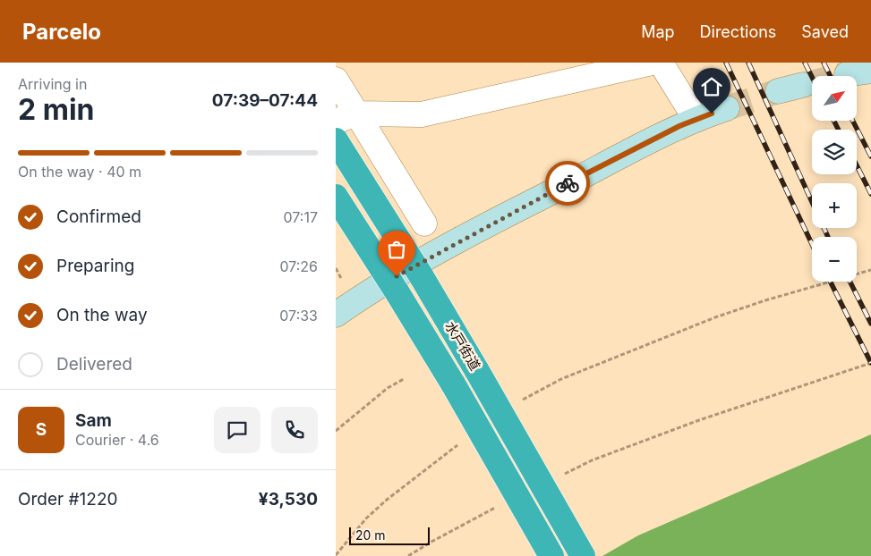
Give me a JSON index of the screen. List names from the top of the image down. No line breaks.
{"streets":{"highway":["水戸街道"]},"scale_bar":"20 m","north":"top right","page":{"header":"Parcelo","nav":["Map","Directions","Saved"],"heading":["2 min","Arriving in","07:39–07:44"],"panel":["Sam","Courier · 4.6","Order #1220","¥3,530"],"map_buttons":["+","−"],"bar":"On the way · 40 m","list":[["Confirmed","07:17"],["Preparing","07:26"],["On the way","07:33"],"Delivered"],"round":"S","scale":"20 m"}}
